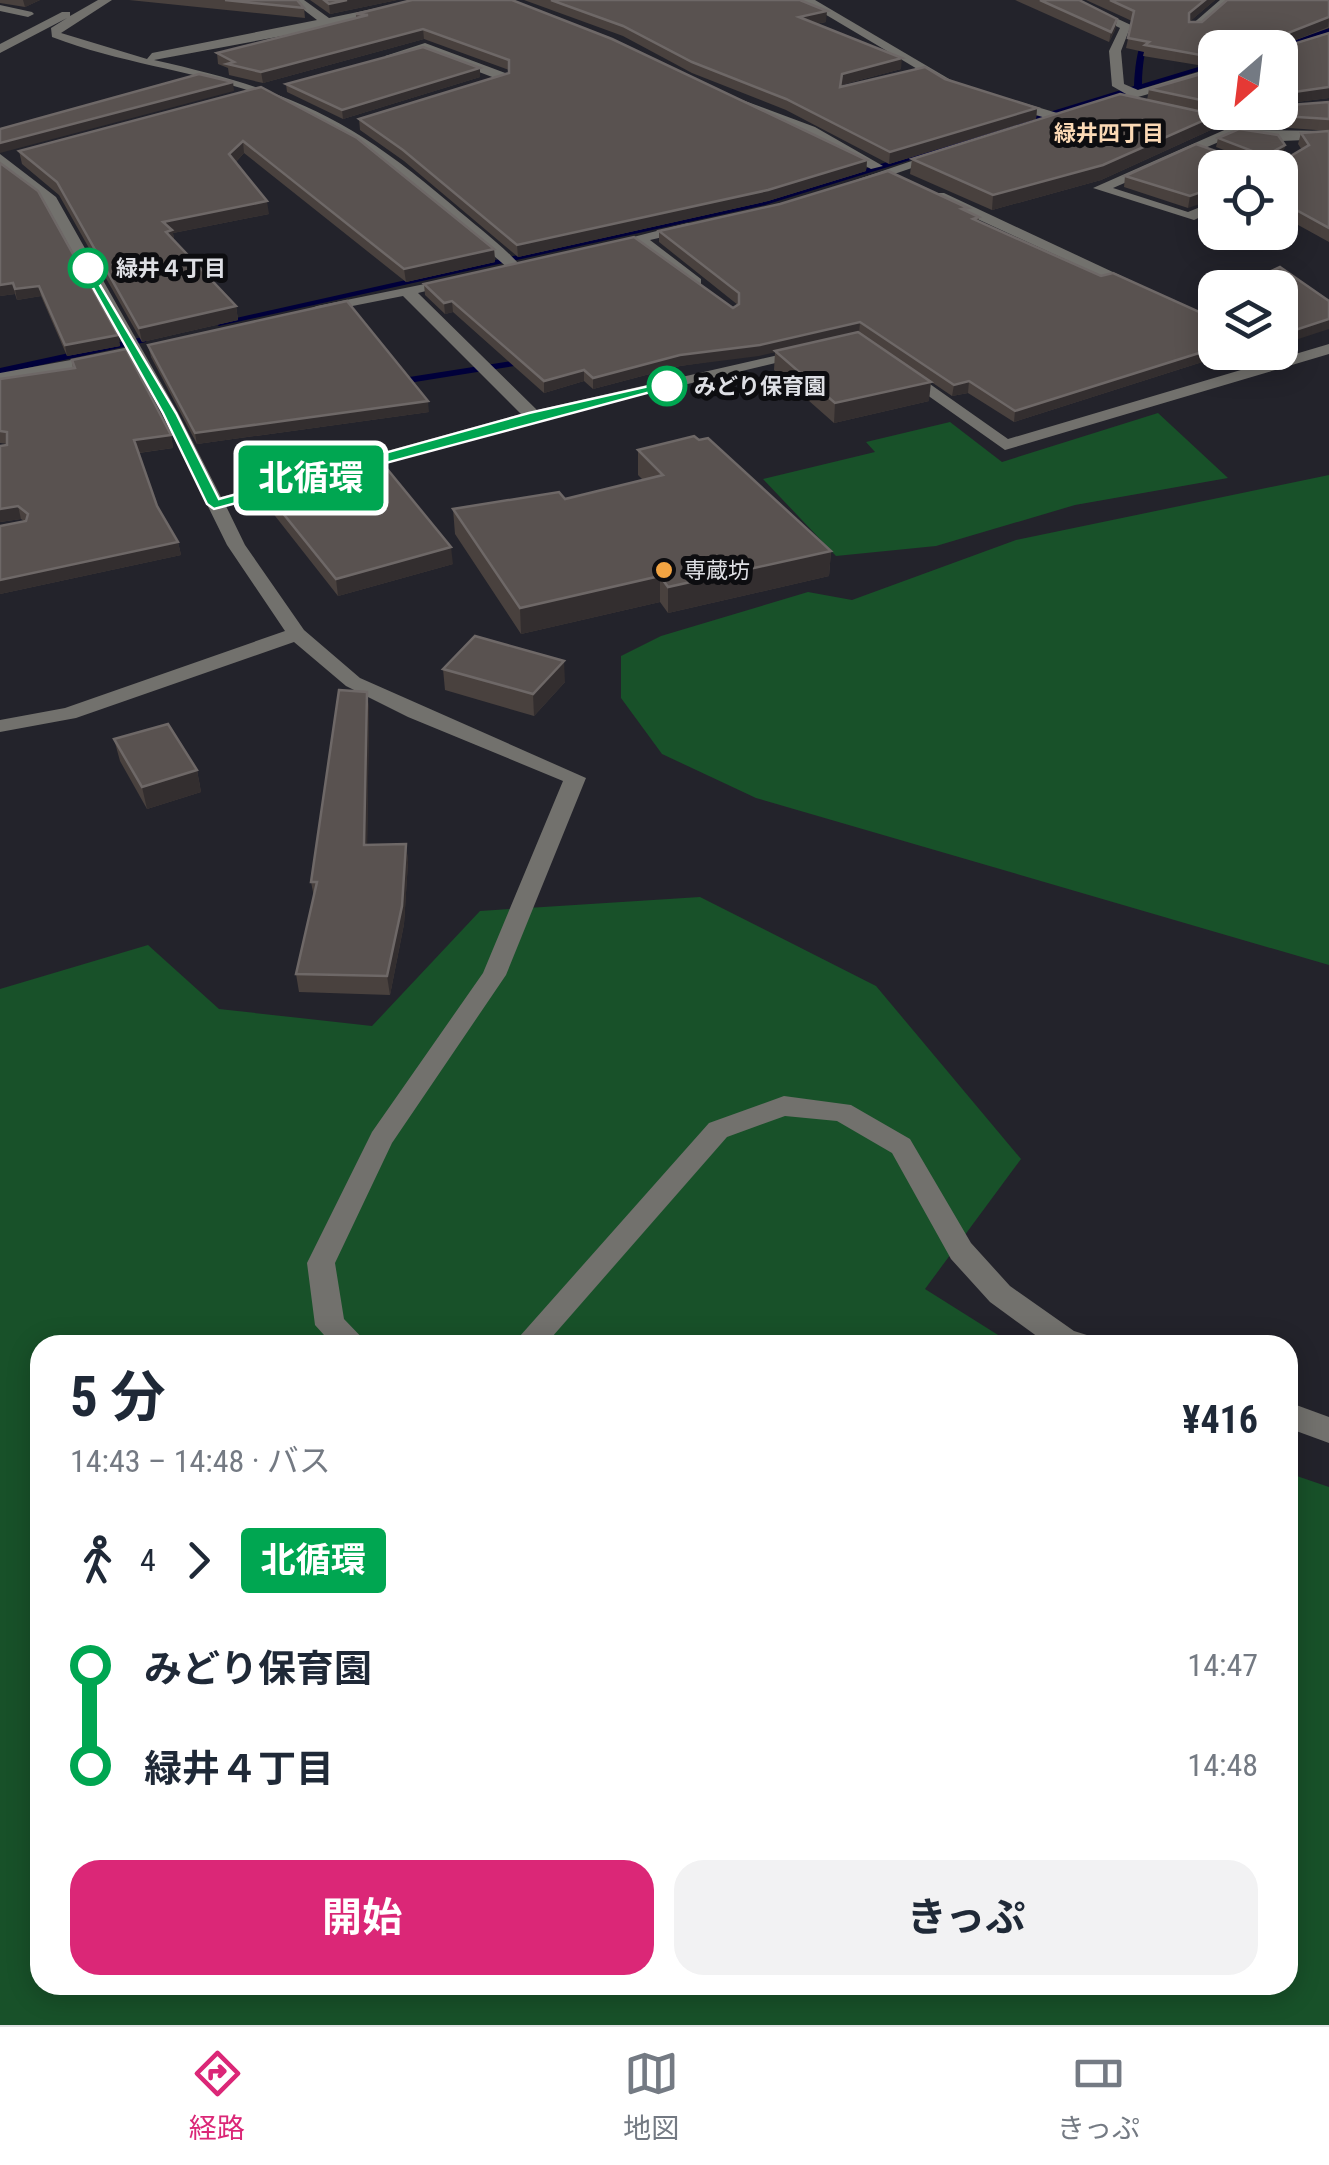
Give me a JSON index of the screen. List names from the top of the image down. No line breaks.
{"districts":["緑井四丁目"],"places":["緑井４丁目","みどり保育園","専蔵坊"],"lines":["bus line 北循環"],"north":"bottom left","page":{"on_map":"北循環","heading":["5 分","14:43 – 14:48 · バス","¥416"],"legs":["4","北循環"],"list":[{"name":"みどり保育園","value":"14:47"},{"name":"緑井４丁目","value":"14:48"}],"buttons":["開始","きっぷ"],"tabs":["経路","地図","きっぷ"]}}
